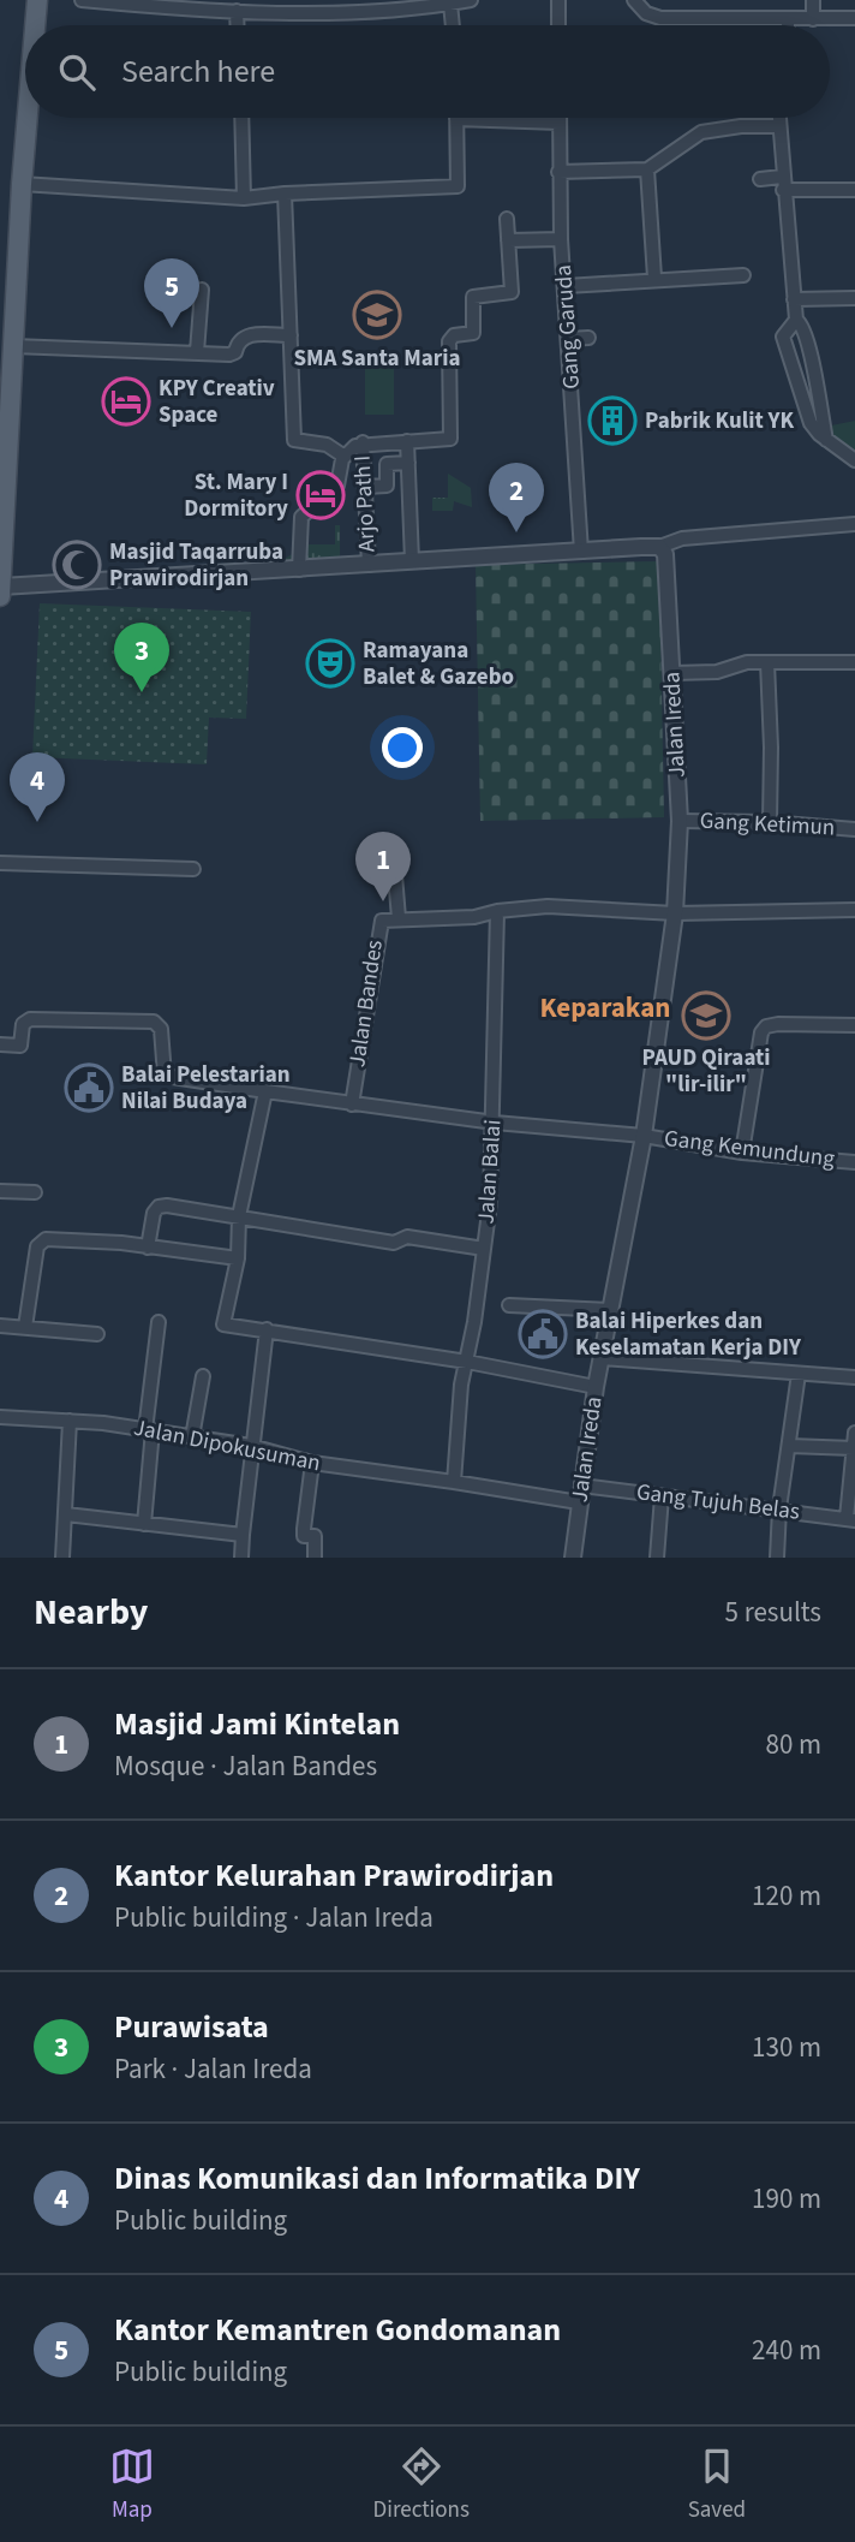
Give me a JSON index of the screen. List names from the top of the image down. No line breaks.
{"streets":{"street":["Gang Garuda","Arjo Path I","Jalan Ireda","Gang Ketimun","Jalan Bandes","Gang Kemundung","Jalan Balai","Jalan Dipokusuman","Gang Tujuh Belas"]},"crossings":[["Jalan Ireda","Gang Ketimun"],["Jalan Ireda","Gang Kemundung"],["Jalan Ireda","Gang Tujuh Belas"],["Jalan Bandes","Gang Kemundung"],["Jalan Bandes","Jalan Balai"],["Gang Kemundung","Jalan Balai"],["Jalan Balai","Jalan Dipokusuman"]],"districts":["Keparakan"],"places":{"school or university":["SMA Santa Maria","PAUD Qiraati \"lir-ilir\""],"hotel":["KPY Creativ Space","St. Mary I Dormitory"],"building":["Pabrik Kulit YK"],"mosque":["Masjid Taqarruba Prawirodirjan"],"theatre":["Ramayana Balet & Gazebo"],"public building":["Balai Pelestarian Nilai Budaya","Balai Hiperkes dan Keselamatan Kerja DIY"]},"page":{"search":"Search here","pins":["5","2","3","4","1"],"heading":["Nearby","5 results"],"list":[{"mark":"1","name":"Masjid Jami Kintelan","note":"Mosque · Jalan Bandes","value":"80 m"},{"mark":"2","name":"Kantor Kelurahan Prawirodirjan","note":"Public building · Jalan Ireda","value":"120 m"},{"mark":"3","name":"Purawisata","note":"Park · Jalan Ireda","value":"130 m"},{"mark":"4","name":"Dinas Komunikasi dan Informatika DIY","note":"Public building","value":"190 m"},{"mark":"5","name":"Kantor Kemantren Gondomanan","note":"Public building","value":"240 m"}],"nav":["Map","Directions","Saved"]}}
